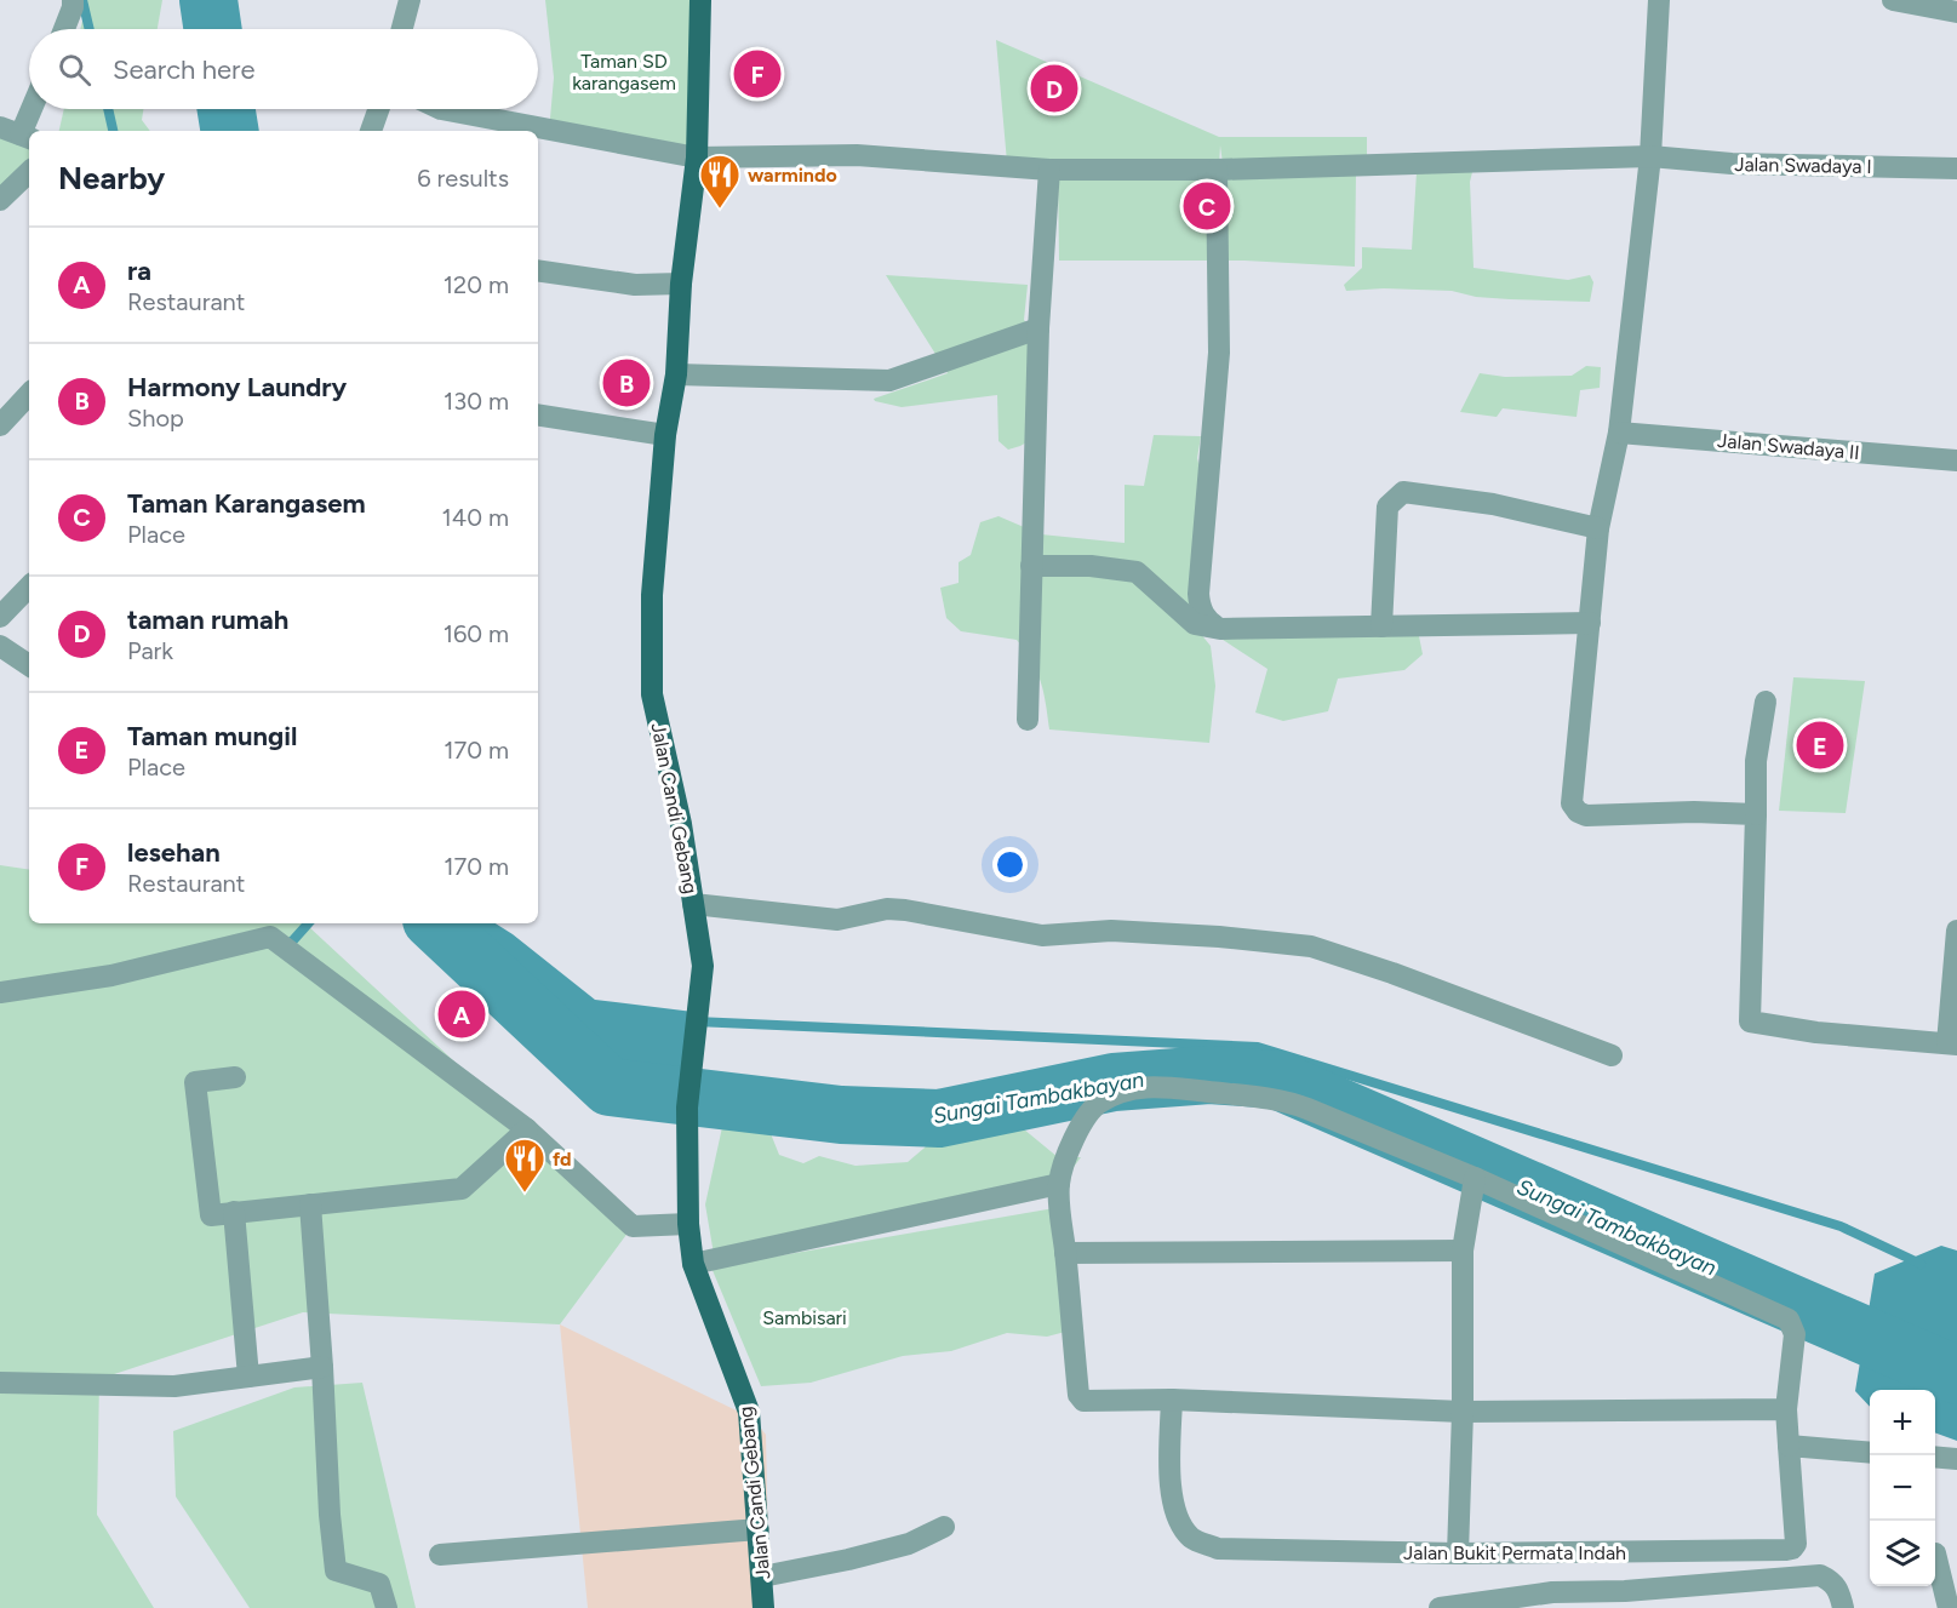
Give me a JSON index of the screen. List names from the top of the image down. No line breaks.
{"streets":{"main road":["Jalan Candi Gebang"],"street":["Jalan Swadaya I","Jalan Swadaya II","Jalan Bukit Permata Indah"]},"crossings":[["Jalan Swadaya I","Jalan Candi Gebang"]],"water":["Sungai Tambakbayan"],"parks":["Taman SD karangasem","Sambisari"],"places":{"restaurant":["warmindo","fd"]},"page":{"search":"Search here","pins":["F","D","C","B","E","A"],"heading":["Nearby","6 results"],"list":[{"mark":"A","name":"ra","note":"Restaurant","value":"120 m"},{"mark":"B","name":"Harmony Laundry","note":"Shop","value":"130 m"},{"mark":"C","name":"Taman Karangasem","note":"Place","value":"140 m"},{"mark":"D","name":"taman rumah","note":"Park","value":"160 m"},{"mark":"E","name":"Taman mungil","note":"Place","value":"170 m"},{"mark":"F","name":"lesehan","note":"Restaurant","value":"170 m"}],"map_buttons":["+","−"]}}
